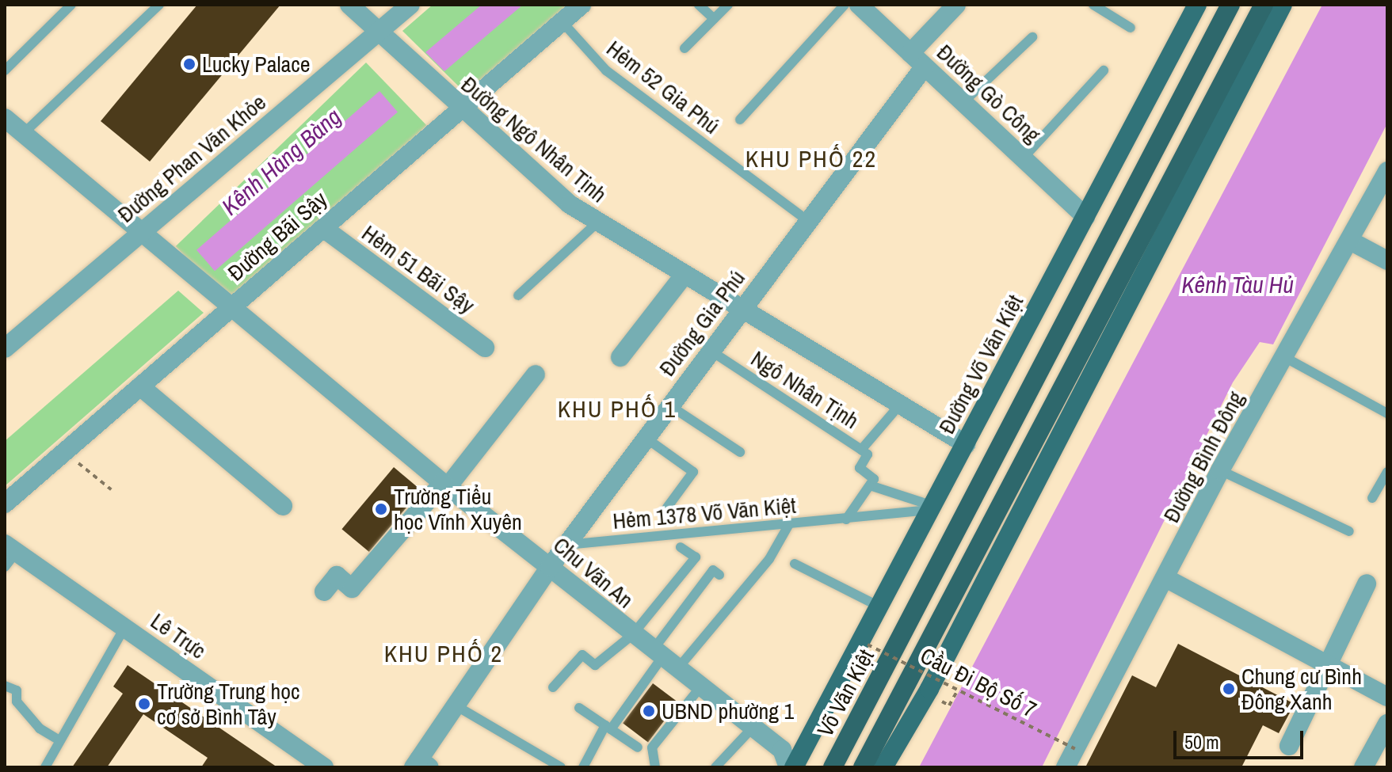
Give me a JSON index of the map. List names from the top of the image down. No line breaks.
{"streets":{"highway":["Võ Văn Kiệt"],"main road":["Đường Võ Văn Kiệt"],"street":["Đường Gò Công","Đường Ngô Nhân Tịnh","Đường Phan Văn Khỏe","Đường Bãi Sậy","Hẻm 51 Bãi Sậy","Đường Gia Phú","Đường Bình Đông","Chu Văn An","Lê Trực"],"lane":["Hẻm 52 Gia Phú","Ngô Nhân Tịnh","Hẻm 1378 Võ Văn Kiệt"],"path":["Cầu Đi Bộ Số 7"]},"crossings":[["Hẻm 52 Gia Phú","Đường Bãi Sậy"],["Hẻm 52 Gia Phú","Đường Gia Phú"],["Đường Gò Công","Đường Gia Phú"],["Đường Gò Công","Đường Võ Văn Kiệt"],["Đường Ngô Nhân Tịnh","Đường Phan Văn Khỏe"],["Đường Ngô Nhân Tịnh","Đường Bãi Sậy"],["Đường Ngô Nhân Tịnh","Đường Gia Phú"],["Đường Ngô Nhân Tịnh","Đường Võ Văn Kiệt"],["Đường Ngô Nhân Tịnh","Ngô Nhân Tịnh"],["Đường Phan Văn Khỏe","Chu Văn An"],["Đường Bãi Sậy","Hẻm 51 Bãi Sậy"],["Đường Bãi Sậy","Chu Văn An"],["Đường Gia Phú","Ngô Nhân Tịnh"],["Đường Gia Phú","Hẻm 1378 Võ Văn Kiệt"],["Đường Gia Phú","Chu Văn An"],["Đường Võ Văn Kiệt","Hẻm 1378 Võ Văn Kiệt"],["Đường Võ Văn Kiệt","Chu Văn An"],["Đường Võ Văn Kiệt","Võ Văn Kiệt"],["Đường Bình Đông","Cầu Đi Bộ Số 7"],["Chu Văn An","Võ Văn Kiệt"]],"districts":["KHU PHỐ 22","KHU PHỐ 1","KHU PHỐ 2"],"water":["Kênh Hàng Bàng","Kênh Tàu Hủ"],"places":["Lucky Palace","Trường Tiểu học Vĩnh Xuyên","Chung cư Bình Đông Xanh","Trường Trung học cơ sở Bình Tây","UBND phường 1"],"scale_bar":"50 m"}
